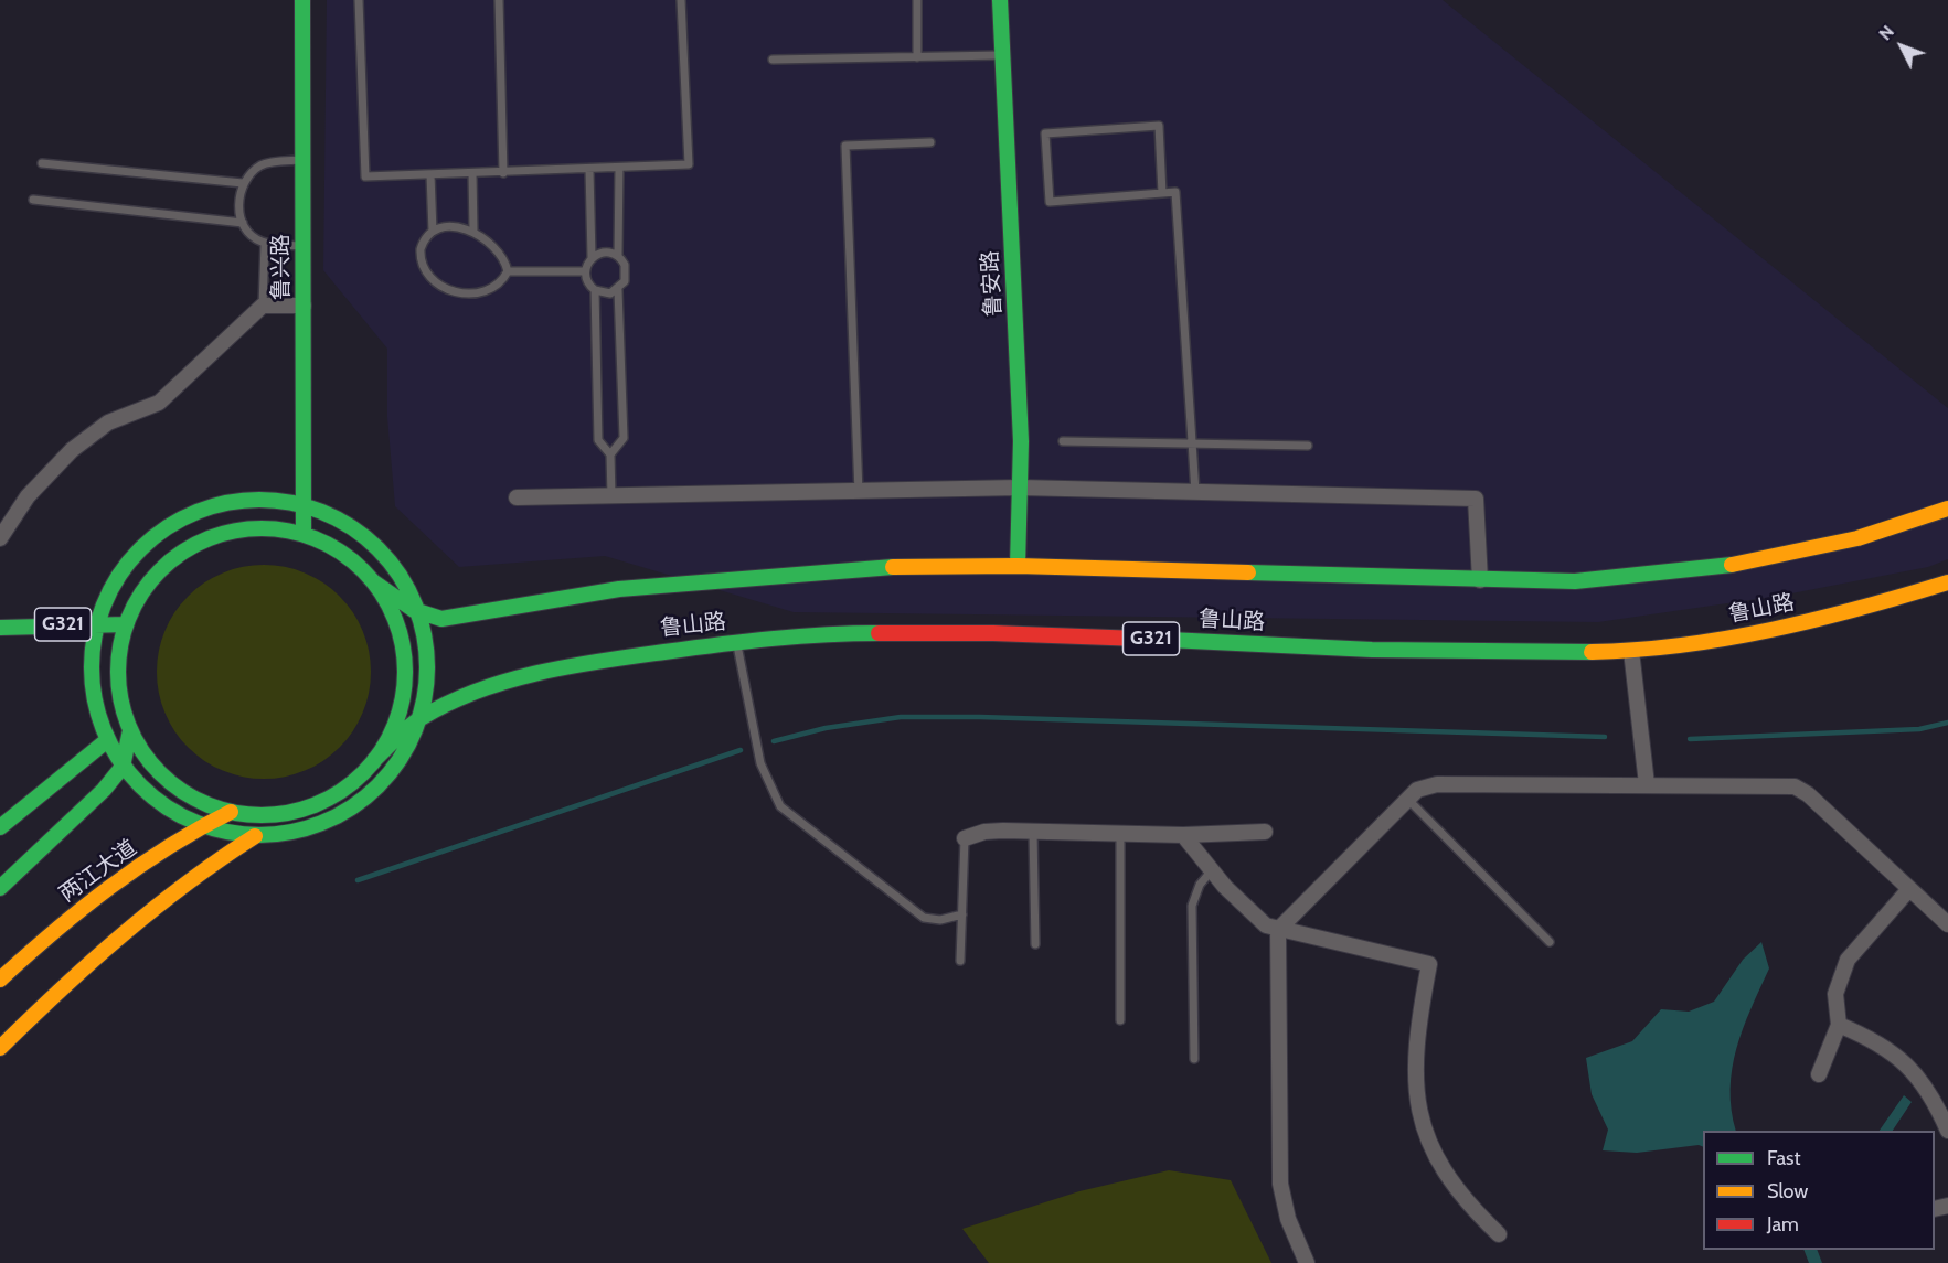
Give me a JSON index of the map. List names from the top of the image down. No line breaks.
{"streets":{"main road":["鲁兴路","鲁安路","鲁山路","G321","两江大道"]},"crossings":[["鲁安路","鲁山路"],["鲁山路","两江大道"]],"legend":["Fast","Slow","Jam"],"north":"top left"}
